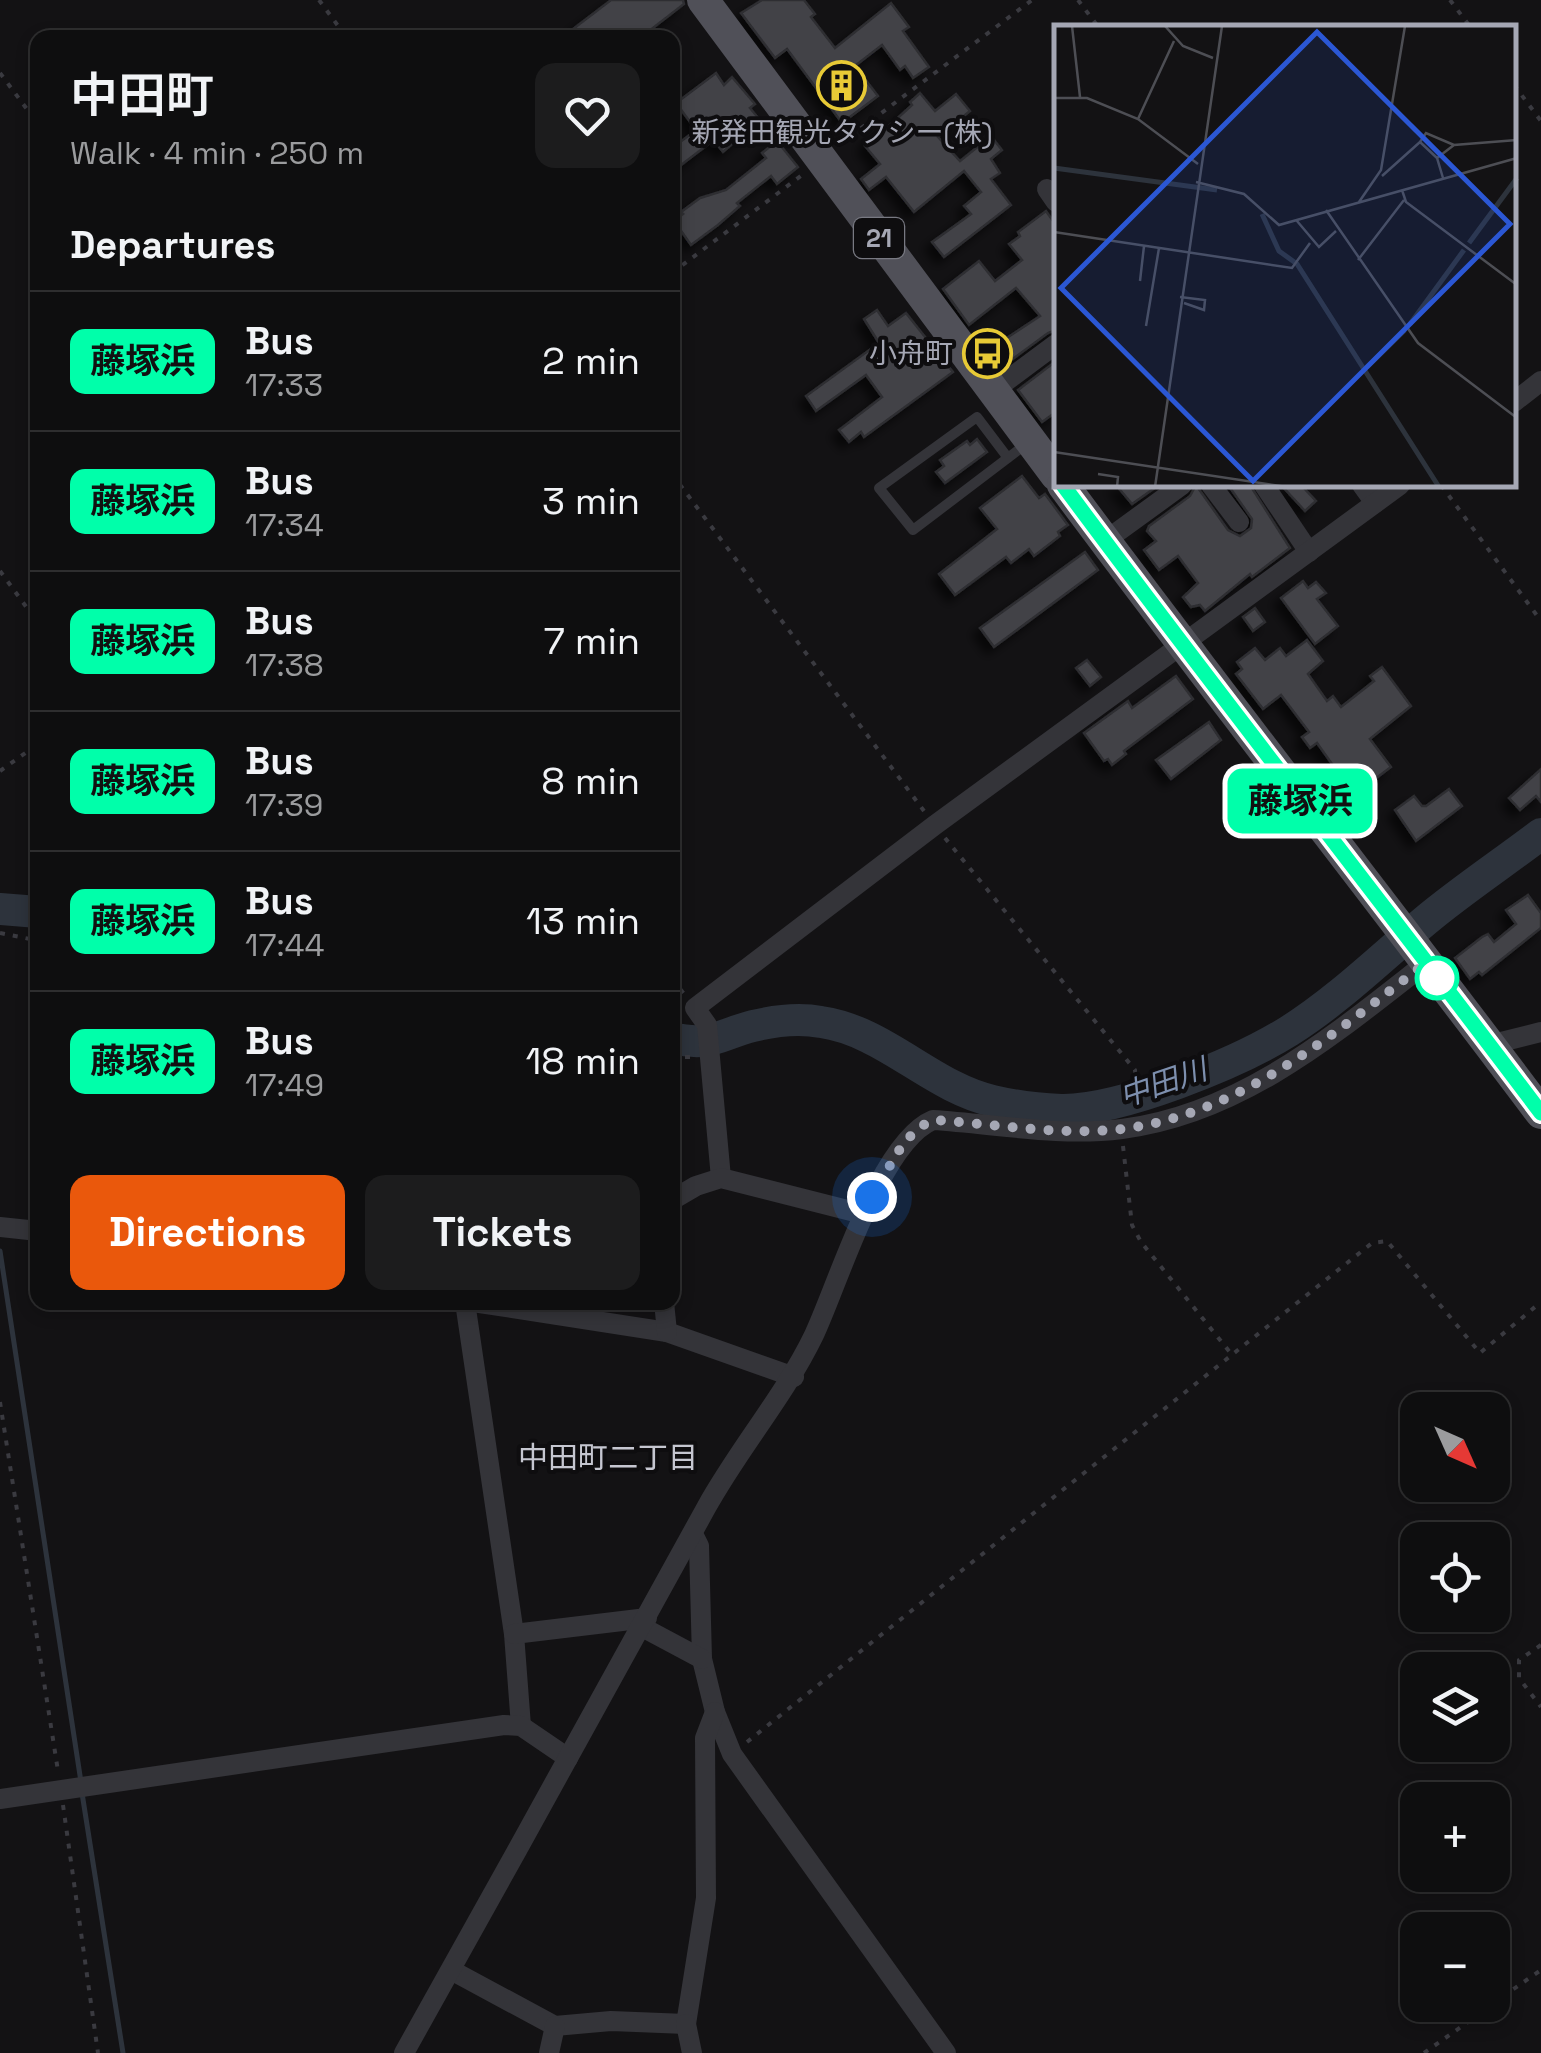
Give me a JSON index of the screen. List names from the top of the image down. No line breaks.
{"streets":{"main road":["21"]},"districts":["中田町二丁目"],"water":["中田川"],"places":{"building":["新発田観光タクシー(株)"],"bus stop":["小舟町"]},"lines":["bus line 藤塚浜"],"north":"bottom right","page":{"on_map":"藤塚浜","heading":[["中田町","Walk · 4 min · 250 m"],"Departures"],"list":[{"mark":"藤塚浜","name":"Bus","note":"17:33","value":"2 min"},{"mark":"藤塚浜","name":"Bus","note":"17:34","value":"3 min"},{"mark":"藤塚浜","name":"Bus","note":"17:38","value":"7 min"},{"mark":"藤塚浜","name":"Bus","note":"17:39","value":"8 min"},{"mark":"藤塚浜","name":"Bus","note":"17:44","value":"13 min"},{"mark":"藤塚浜","name":"Bus","note":"17:49","value":"18 min"}],"buttons":["Directions","Tickets"],"map_buttons":["+","−"]}}
